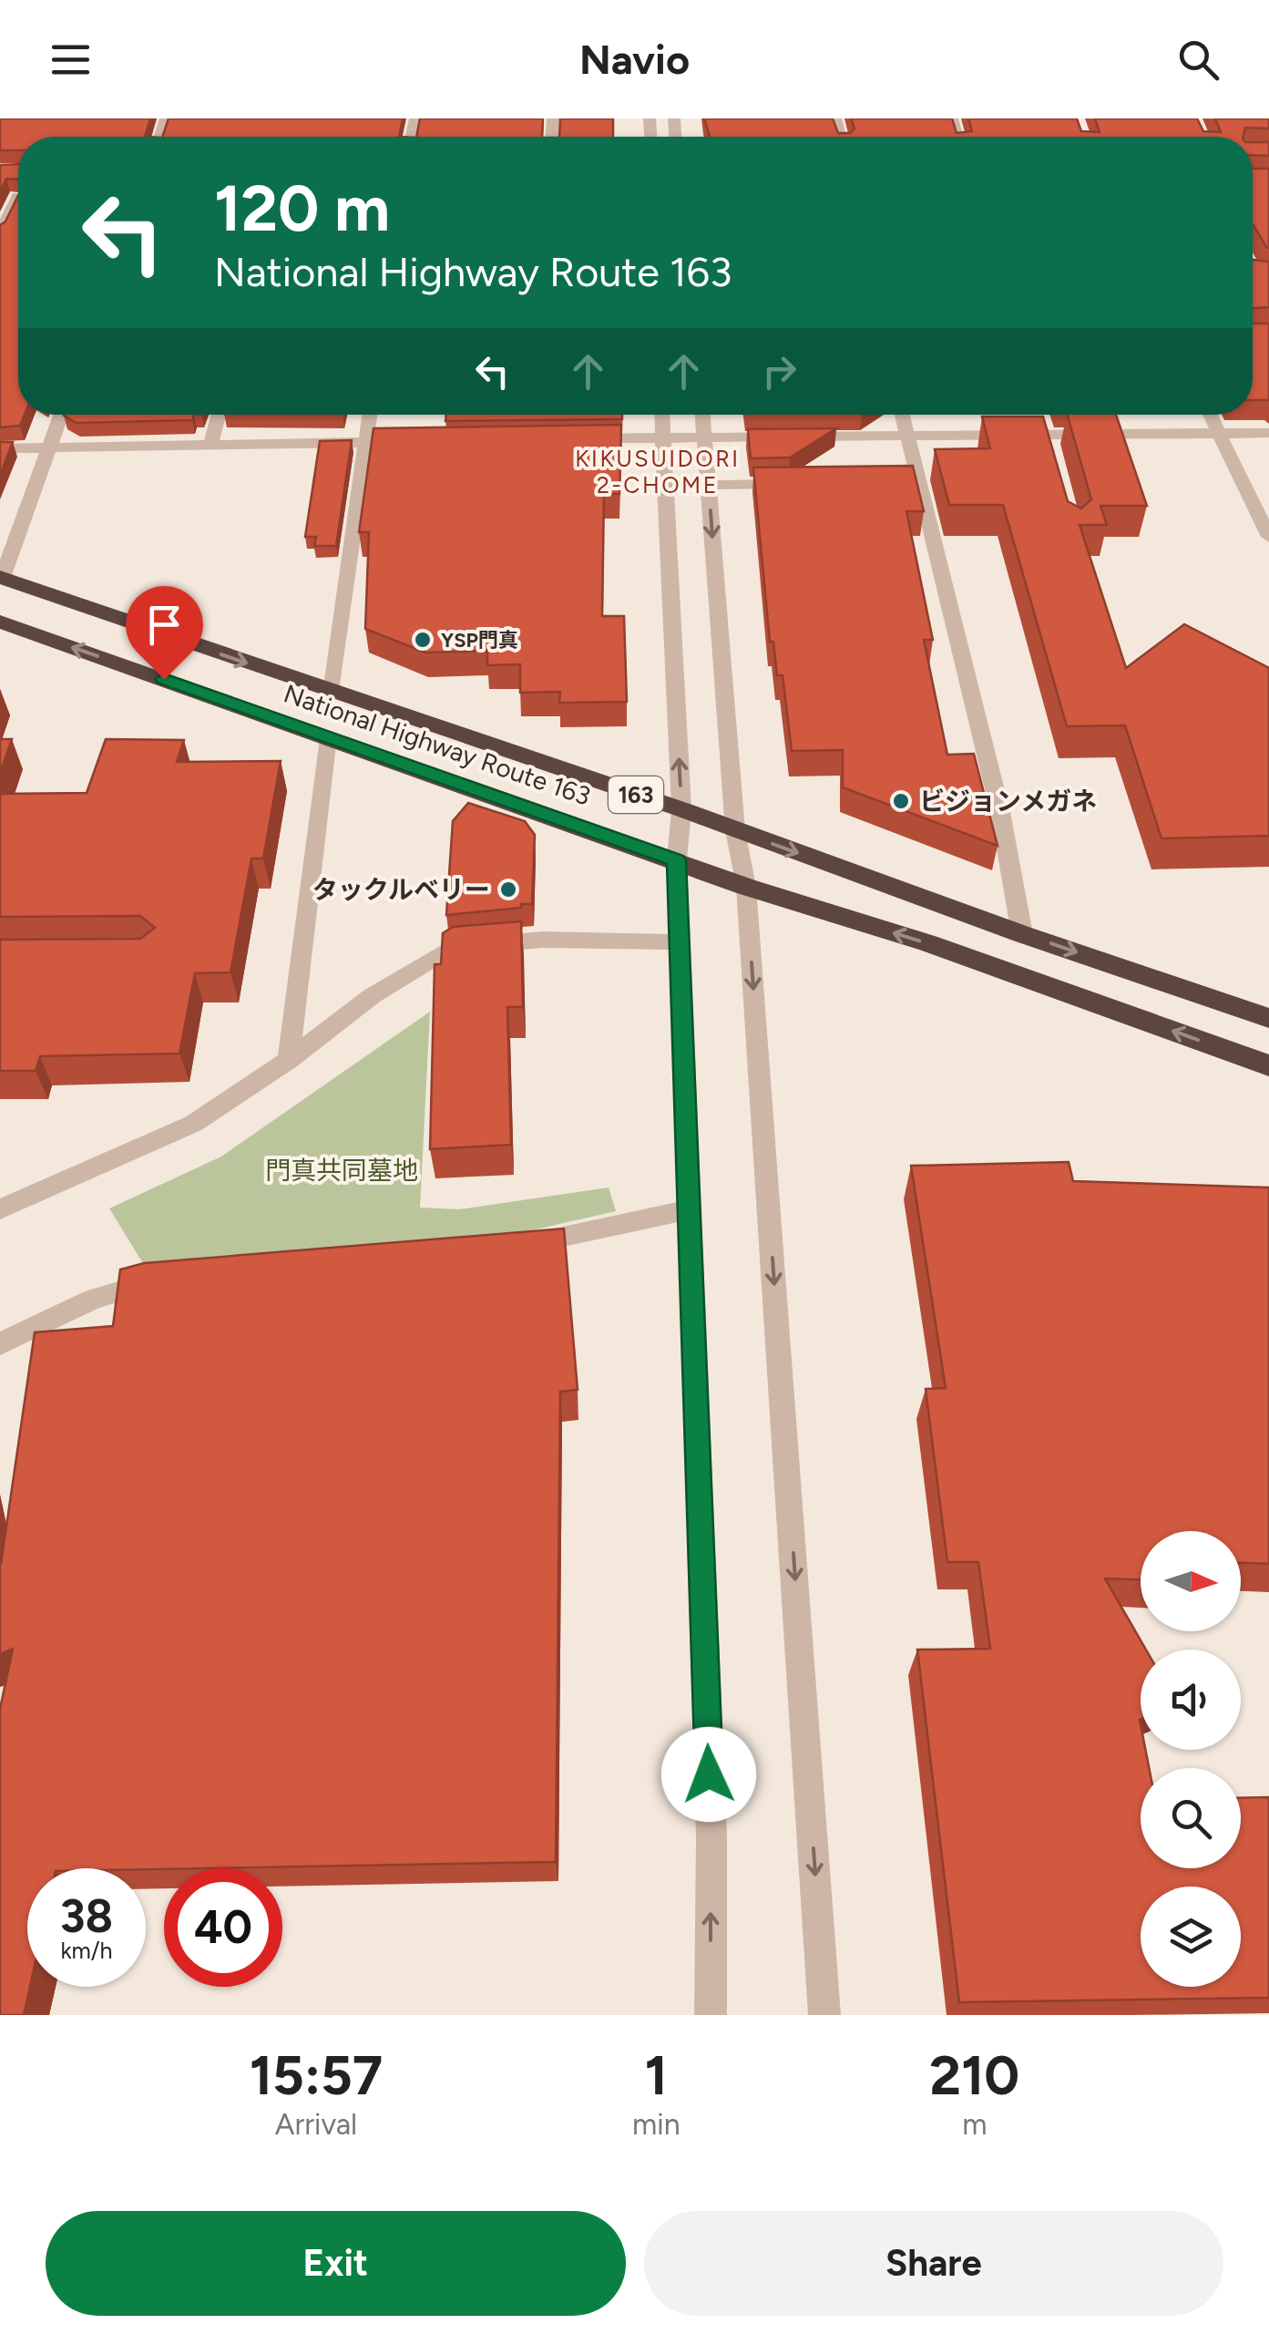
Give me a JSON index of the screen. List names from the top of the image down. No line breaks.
{"streets":{"highway":["National Highway Route 163","163"]},"districts":["KIKUSUIDORI 2-CHOME"],"parks":["門真共同墓地"],"places":["YSP門真","ビジョンメガネ","タックルベリー"],"north":"right","page":{"header":"Navio","turn":["120 m","National Highway Route 163"],"speed":"38 km/h","limit":"40","eta":["15:57","Arrival","1","min","210","m"],"buttons":["Exit","Share"]}}
